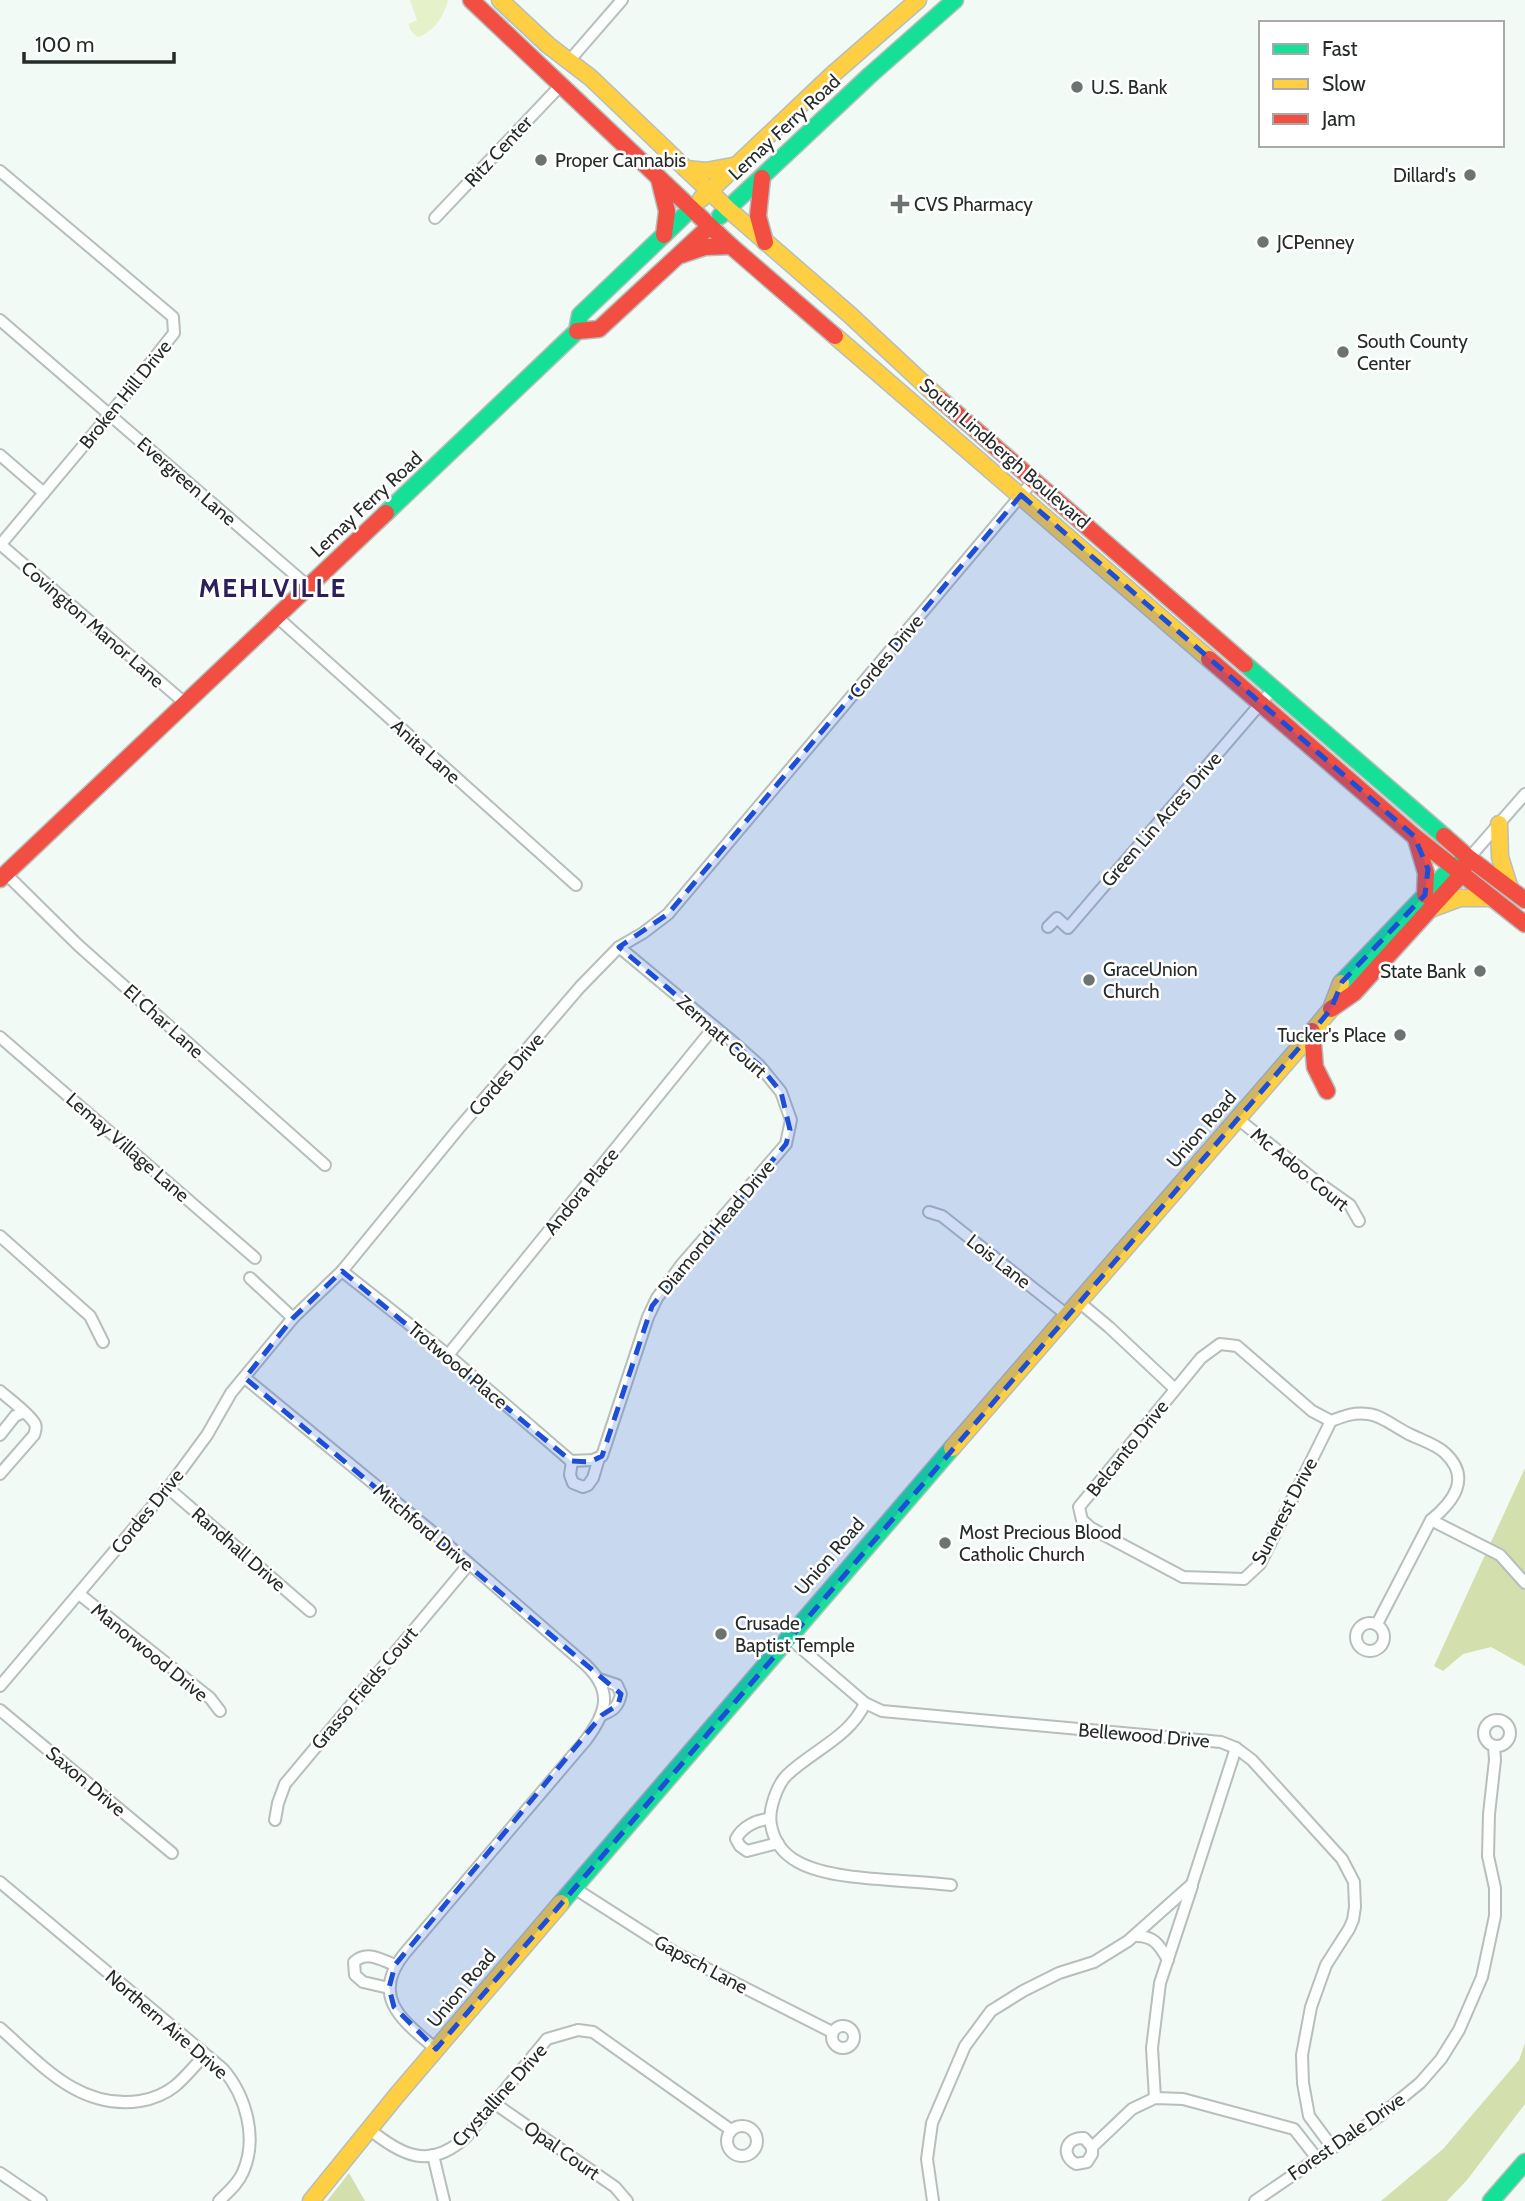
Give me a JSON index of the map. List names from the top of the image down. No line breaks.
{"streets":{"main road":["Lemay Ferry Road","South Lindbergh Boulevard","Union Road"],"street":["Ritz Center","Broken Hill Drive","Evergreen Lane","Covington Manor Lane","Cordes Drive","Anita Lane","Green Lin Acres Drive","El Char Lane","Zermatt Court","Lemay Village Lane","Mc Adoo Court","Andora Place","Diamond Head Drive","Lois Lane","Trotwood Place","Belcanto Drive","Sunerest Drive","Mitchford Drive","Randhall Drive","Manorwood Drive","Grasso Fields Court","Bellewood Drive","Saxon Drive","Gapsch Lane","Northern Aire Drive","Crystalline Drive","Forest Dale Drive","Opal Court"]},"crossings":[["Lemay Ferry Road","South Lindbergh Boulevard"],["Lemay Ferry Road","Evergreen Lane"],["Lemay Ferry Road","Covington Manor Lane"],["Lemay Ferry Road","Anita Lane"],["Lemay Ferry Road","El Char Lane"],["Ritz Center","South Lindbergh Boulevard"],["Broken Hill Drive","Evergreen Lane"],["Broken Hill Drive","Covington Manor Lane"],["South Lindbergh Boulevard","Cordes Drive"],["South Lindbergh Boulevard","Green Lin Acres Drive"],["South Lindbergh Boulevard","Union Road"],["Cordes Drive","Zermatt Court"],["Cordes Drive","Trotwood Place"],["Cordes Drive","Mitchford Drive"],["Cordes Drive","Randhall Drive"],["Cordes Drive","Manorwood Drive"],["Zermatt Court","Andora Place"],["Zermatt Court","Diamond Head Drive"],["Union Road","Mc Adoo Court"],["Union Road","Lois Lane"],["Union Road","Bellewood Drive"],["Union Road","Gapsch Lane"],["Union Road","Crystalline Drive"],["Andora Place","Trotwood Place"],["Diamond Head Drive","Trotwood Place"],["Belcanto Drive","Sunerest Drive"],["Mitchford Drive","Grasso Fields Court"],["Bellewood Drive","Forest Dale Drive"],["Crystalline Drive","Opal Court"]],"districts":["MEHLVILLE"],"places":{"other":["U.S. Bank","Proper Cannabis","Dillard's","JCPenney","South County Center","State Bank","GraceUnion Church","Tucker's Place","Most Precious Blood Catholic Church","Crusade Baptist Temple"],"health":["CVS Pharmacy"]},"legend":["Fast","Slow","Jam"],"scale_bar":"100 m"}
